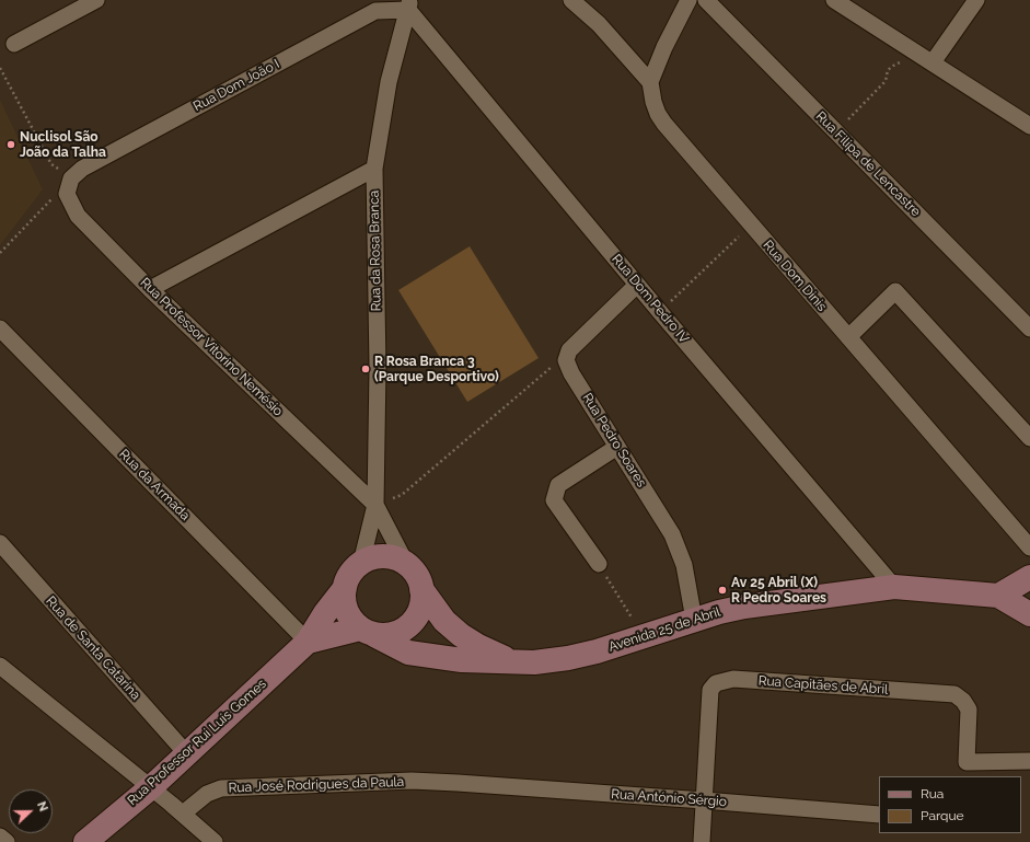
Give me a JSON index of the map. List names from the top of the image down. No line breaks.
{"streets":{"street":["Rua Dom João I","Rua Filipa de Lencastre","Rua da Rosa Branca","Rua Dom Dinis","Rua Dom Pedro IV","Rua Professor Vitorino Nemésio","Rua Pedro Soares","Rua da Armada","Avenida 25 de Abril","Rua de Santa Catarina","Rua Capitães de Abril","Rua Professor Rui Luís Gomes","Rua José Rodrigues da Paula","Rua António Sérgio"]},"crossings":[["Rua Dom João I","Rua da Rosa Branca"],["Rua Dom João I","Rua Dom Pedro IV"],["Rua Dom João I","Rua Professor Vitorino Nemésio"],["Rua da Rosa Branca","Rua Dom Pedro IV"],["Rua da Rosa Branca","Rua Professor Vitorino Nemésio"],["Rua da Rosa Branca","Avenida 25 de Abril"],["Rua da Rosa Branca","Rua Professor Rui Luís Gomes"],["Rua Dom Pedro IV","Avenida 25 de Abril"],["Rua Pedro Soares","Avenida 25 de Abril"],["Rua da Armada","Rua Professor Rui Luís Gomes"],["Avenida 25 de Abril","Rua Professor Rui Luís Gomes"],["Rua de Santa Catarina","Rua Professor Rui Luís Gomes"],["Rua Capitães de Abril","Rua António Sérgio"],["Rua José Rodrigues da Paula","Rua António Sérgio"]],"places":["Nuclisol São João da Talha","R Rosa Branca 3 (Parque Desportivo)","Av 25 Abril (X) R Pedro Soares"],"legend":["Rua","Parque"],"north":"right"}
